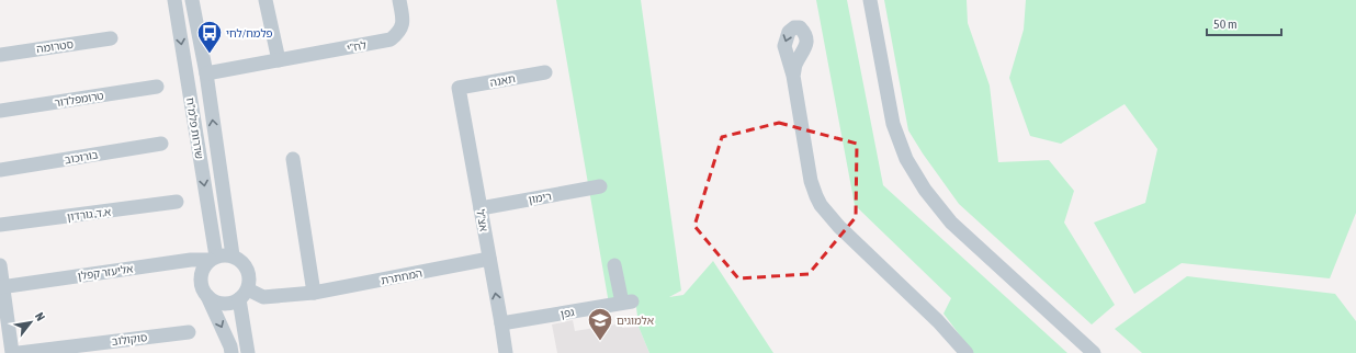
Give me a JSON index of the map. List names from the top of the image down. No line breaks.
{"streets":{"street":["סטרומה","לח\"י","תאנה","טרומפלדור","שדרות פלמ\"ח","בורוכוב","רימון","א.ד. גורדון","אצ\"ל","אליעזר קפלן","המחתרת","גפן","סוקולוב"]},"crossings":[["לח\"י","שדרות פלמ\"ח"],["תאנה","אצ\"ל"],["שדרות פלמ\"ח","אליעזר קפלן"],["שדרות פלמ\"ח","המחתרת"],["רימון","אצ\"ל"],["אצ\"ל","המחתרת"],["אצ\"ל","גפן"],["אליעזר קפלן","המחתרת"]],"places":{"bus stop":["פלמח/לחי"],"school or university":["אלמוגים"]},"scale_bar":"50 m","north":"top right"}
